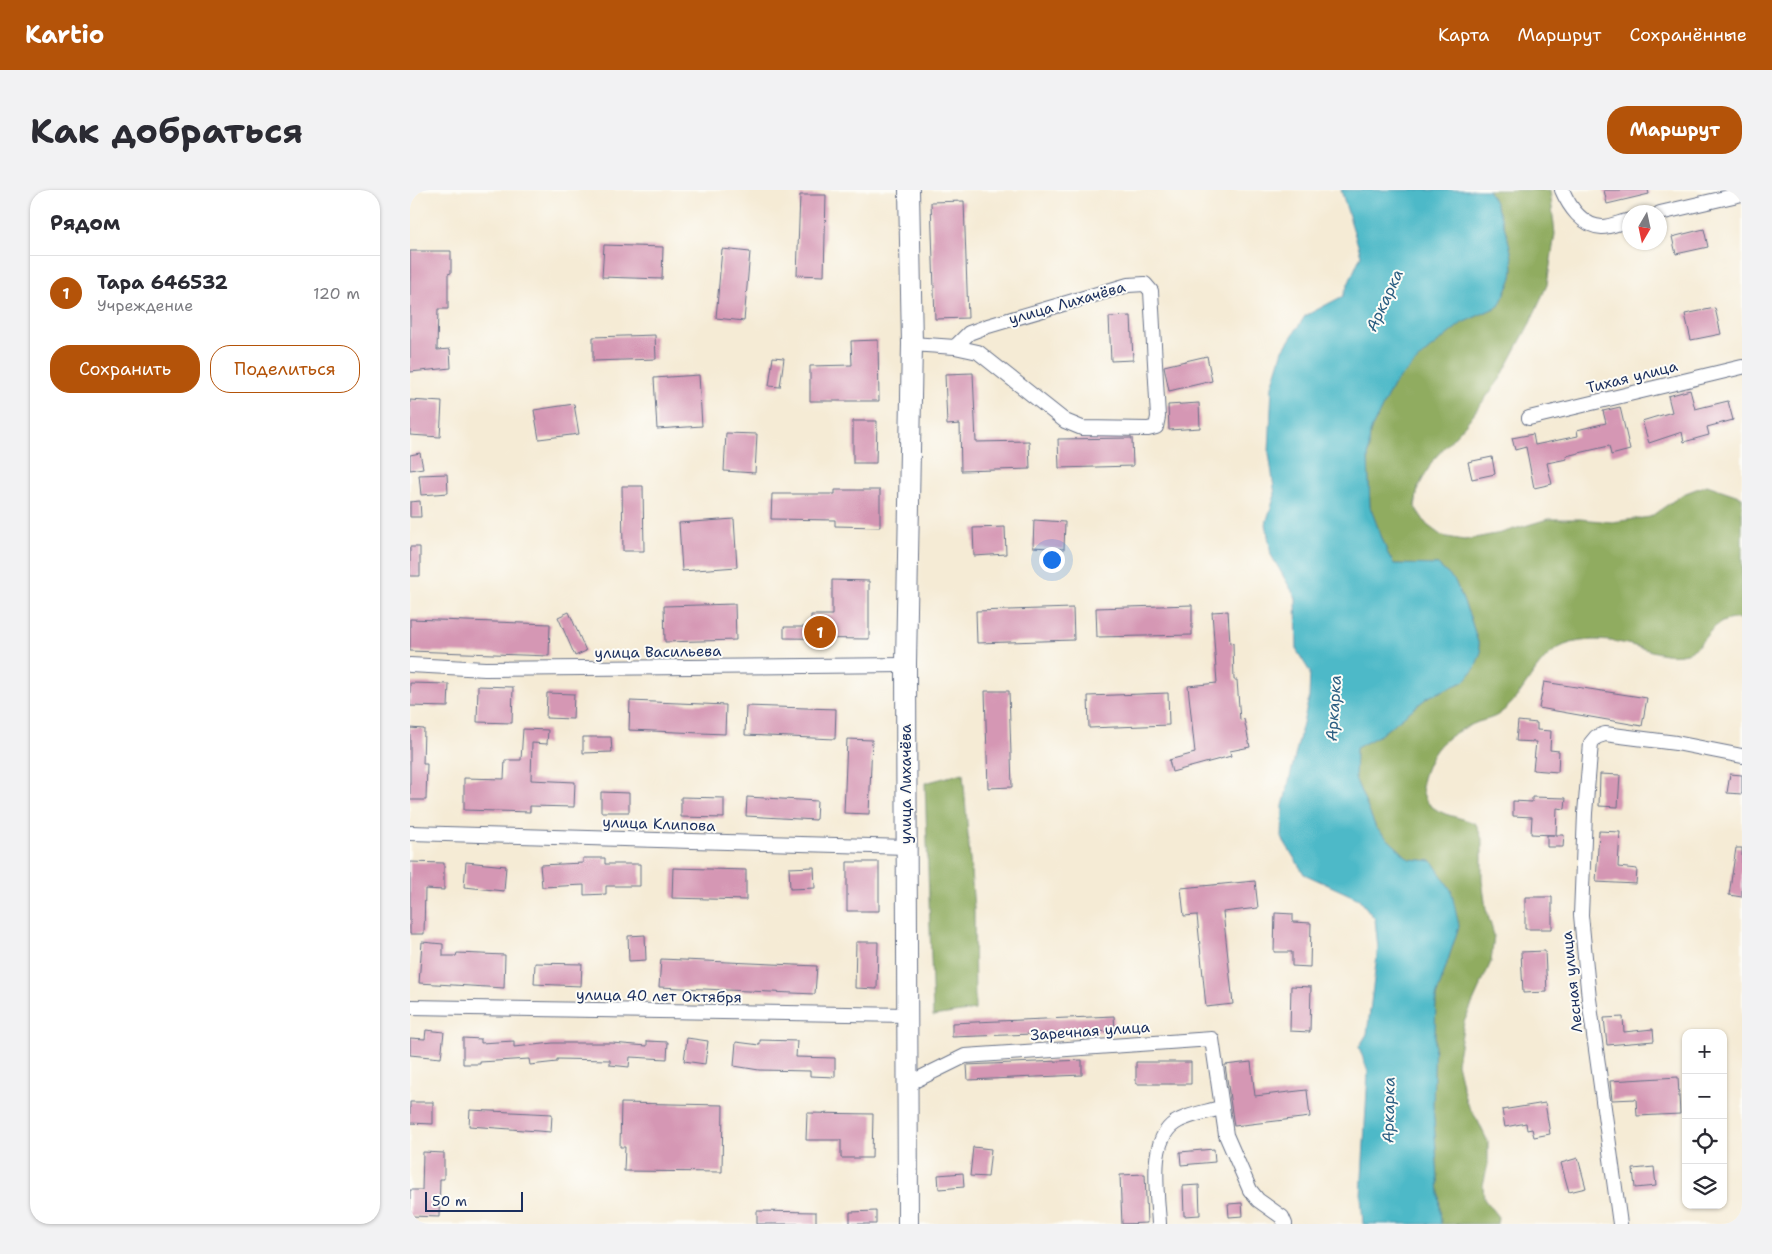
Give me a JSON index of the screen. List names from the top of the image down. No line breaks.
{"streets":{"street":["улица Лихачёва","Тихая улица","улица Васильева","улица Клипова","Лесная улица","улица 40 лет Октября","Заречная улица"]},"crossings":[["улица Лихачёва","улица Васильева"],["улица Лихачёва","улица Клипова"],["улица Лихачёва","улица 40 лет Октября"],["улица Лихачёва","Заречная улица"]],"water":["Аркарка"],"scale_bar":"50 m","north":"bottom","page":{"header":"Kartio","nav":["Карта","Маршрут","Сохранённые"],"buttons":["Маршрут",["Сохранить","Поделиться"]],"title":"Как добраться","heading":"Рядом","list":[{"mark":"1","name":"Тара 646532","note":"Учреждение","value":"120 m"}],"pins":"1","map_buttons":["+","−"],"scale":"50 m"}}
